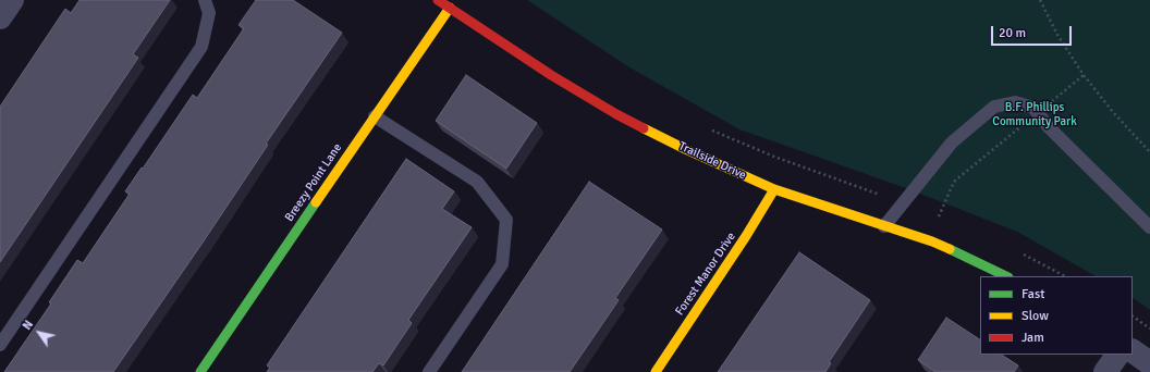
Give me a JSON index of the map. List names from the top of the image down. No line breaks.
{"streets":{"street":["Trailside Drive","Breezy Point Lane","Forest Manor Drive"]},"crossings":[["Trailside Drive","Breezy Point Lane"],["Trailside Drive","Forest Manor Drive"]],"parks":["B.F. Phillips Community Park"],"legend":["Fast","Slow","Jam"],"scale_bar":"20 m","north":"top left"}
